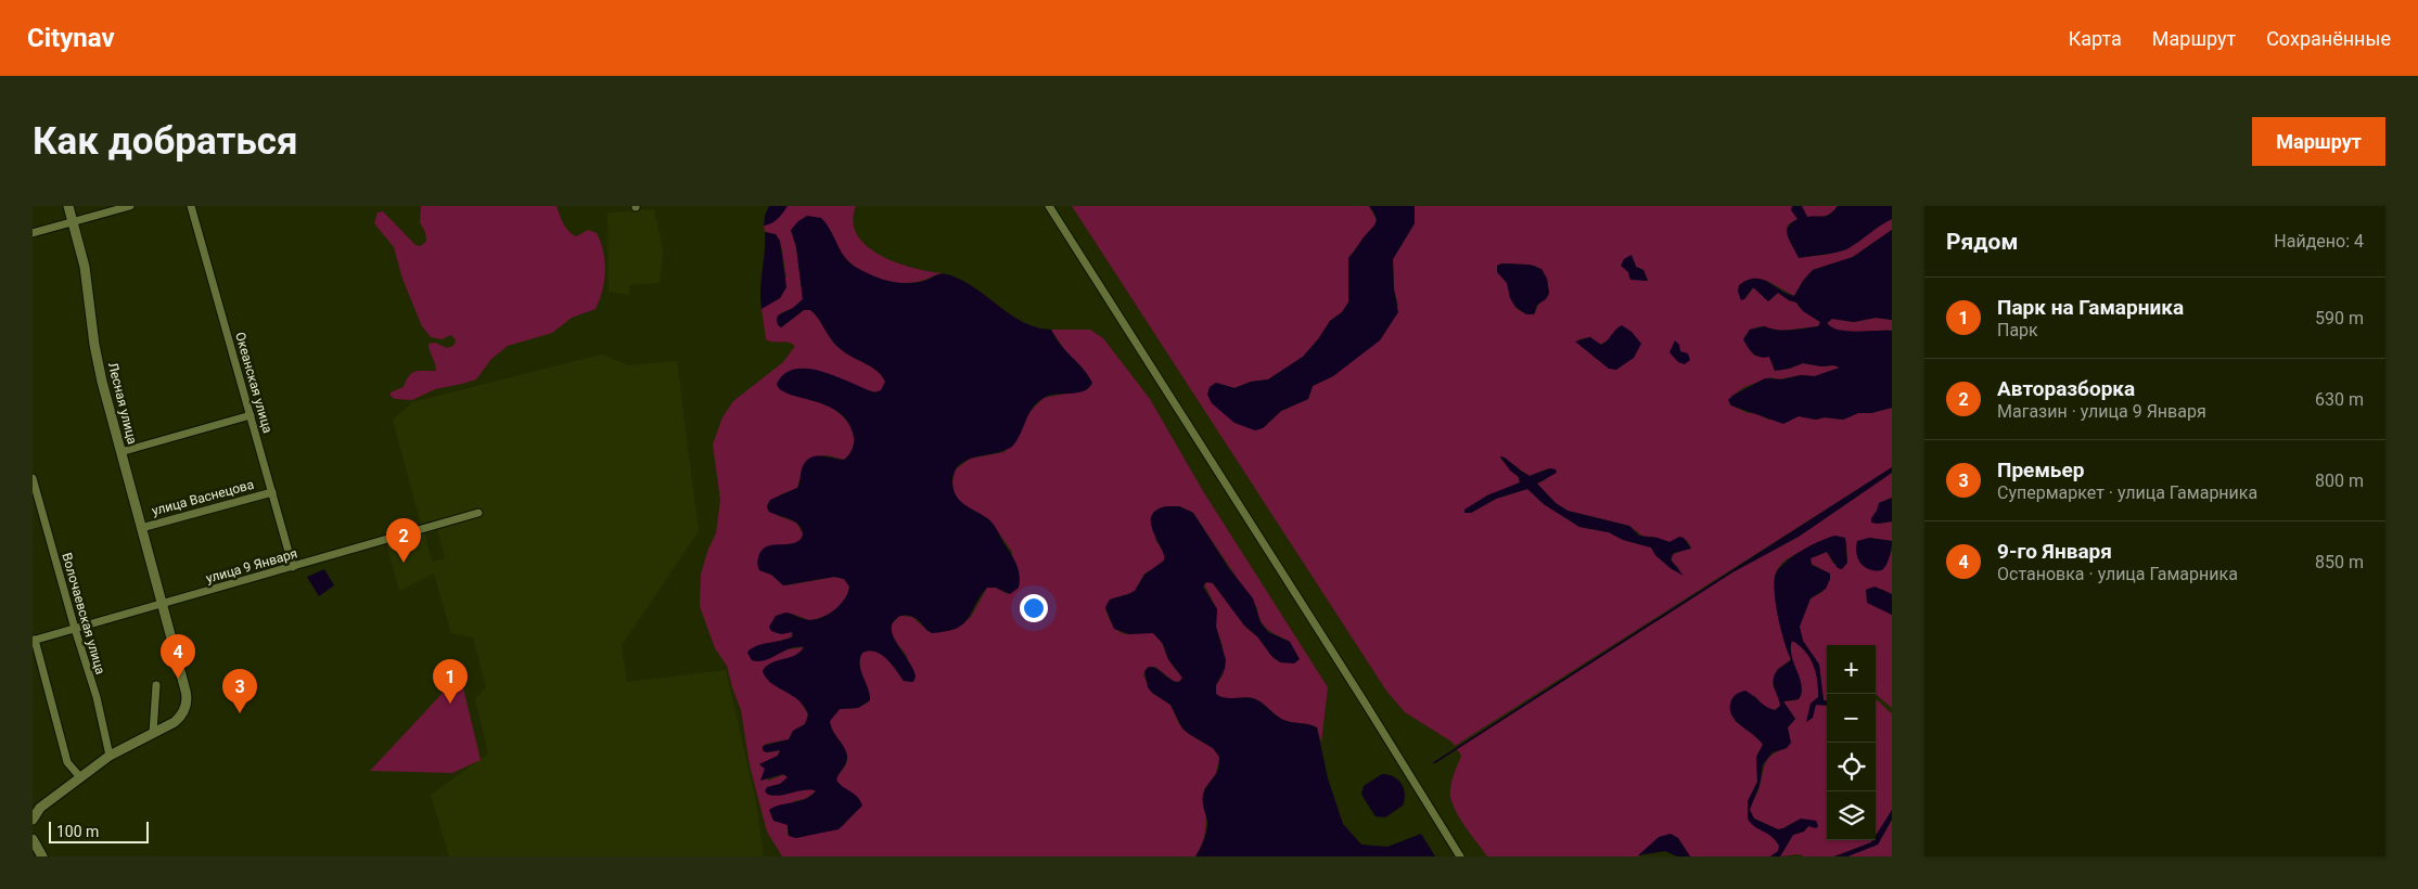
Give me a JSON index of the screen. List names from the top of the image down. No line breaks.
{"streets":{"street":["Океанская улица","Лесная улица","улица Васнецова","улица 9 Января","Волочаевская улица"]},"crossings":[["Океанская улица","улица Васнецова"],["Океанская улица","улица 9 Января"],["Лесная улица","улица Васнецова"],["Лесная улица","улица 9 Января"],["Лесная улица","Волочаевская улица"],["улица 9 Января","Волочаевская улица"]],"scale_bar":"100 m","page":{"header":"Citynav","nav":["Карта","Маршрут","Сохранённые"],"buttons":"Маршрут","title":"Как добраться","heading":["Рядом","Найдено: 4"],"list":[{"mark":"1","name":"Парк на Гамарника","note":"Парк","value":"590 m"},{"mark":"2","name":"Авторазборка","note":"Магазин · улица 9 Января","value":"630 m"},{"mark":"3","name":"Премьер","note":"Супермаркет · улица Гамарника","value":"800 m"},{"mark":"4","name":"9-го Января","note":"Остановка · улица Гамарника","value":"850 m"}],"pins":["2","4","1","3"],"map_buttons":["+","−"],"scale":"100 m"}}
